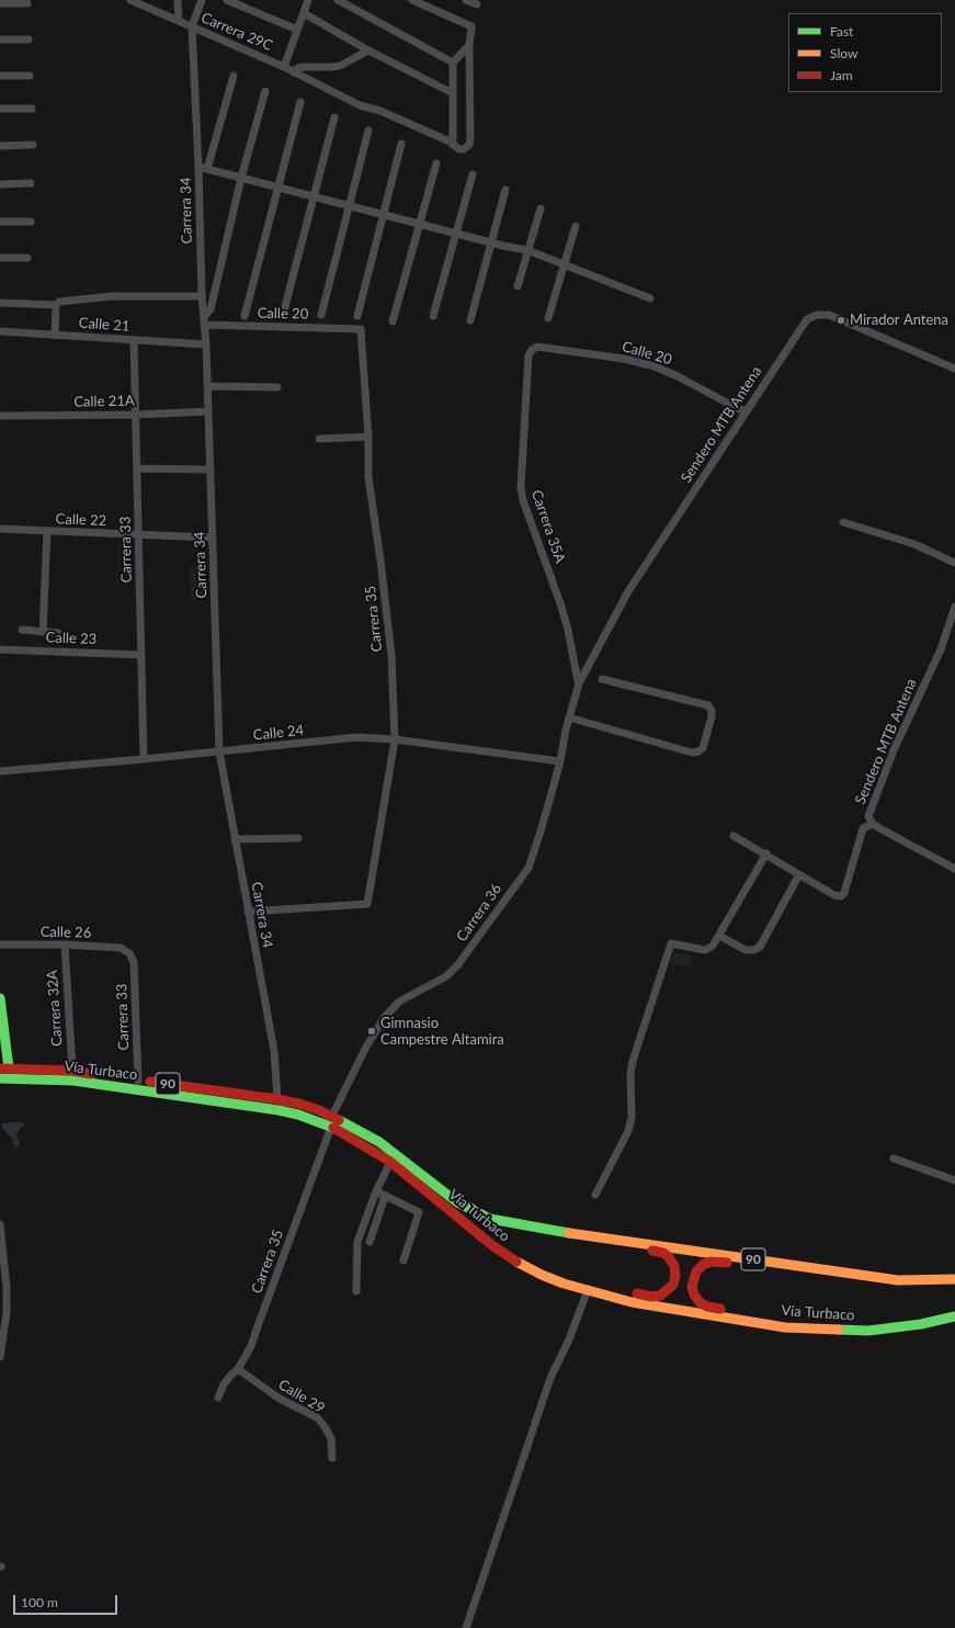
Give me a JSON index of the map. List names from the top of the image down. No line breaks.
{"streets":{"main road":["Vía Turbaco","90"],"street":["Carrera 29C","Carrera 34","Calle 20","Calle 21","Calle 21A","Sendero MTB Antena","Calle 22","Carrera 35A","Carrera 33","Carrera 35","Calle 23","Calle 24","Carrera 36","Calle 26","Carrera 32A","Calle 29"]},"crossings":[["Carrera 29C","Carrera 34"],["Carrera 34","Calle 20"],["Carrera 34","Calle 21"],["Carrera 34","Calle 21A"],["Carrera 34","Calle 22"],["Carrera 34","Carrera 35"],["Carrera 34","Calle 24"],["Carrera 34","Vía Turbaco"],["Calle 20","Sendero MTB Antena"],["Calle 20","Carrera 35A"],["Calle 20","Carrera 35"],["Calle 21","Carrera 33"],["Calle 21A","Carrera 33"],["Sendero MTB Antena","Carrera 35A"],["Sendero MTB Antena","Carrera 36"],["Calle 22","Carrera 33"],["Carrera 35A","Carrera 36"],["Carrera 33","Calle 23"],["Carrera 33","Calle 24"],["Carrera 33","Calle 26"],["Carrera 33","Vía Turbaco"],["Carrera 35","Calle 24"],["Carrera 35","Vía Turbaco"],["Carrera 35","Calle 29"],["Calle 24","Carrera 36"],["Carrera 36","Vía Turbaco"],["Calle 26","Carrera 32A"],["Carrera 32A","Vía Turbaco"]],"places":["Mirador Antena","Gimnasio Campestre Altamira"],"legend":["Fast","Slow","Jam"],"scale_bar":"100 m"}
